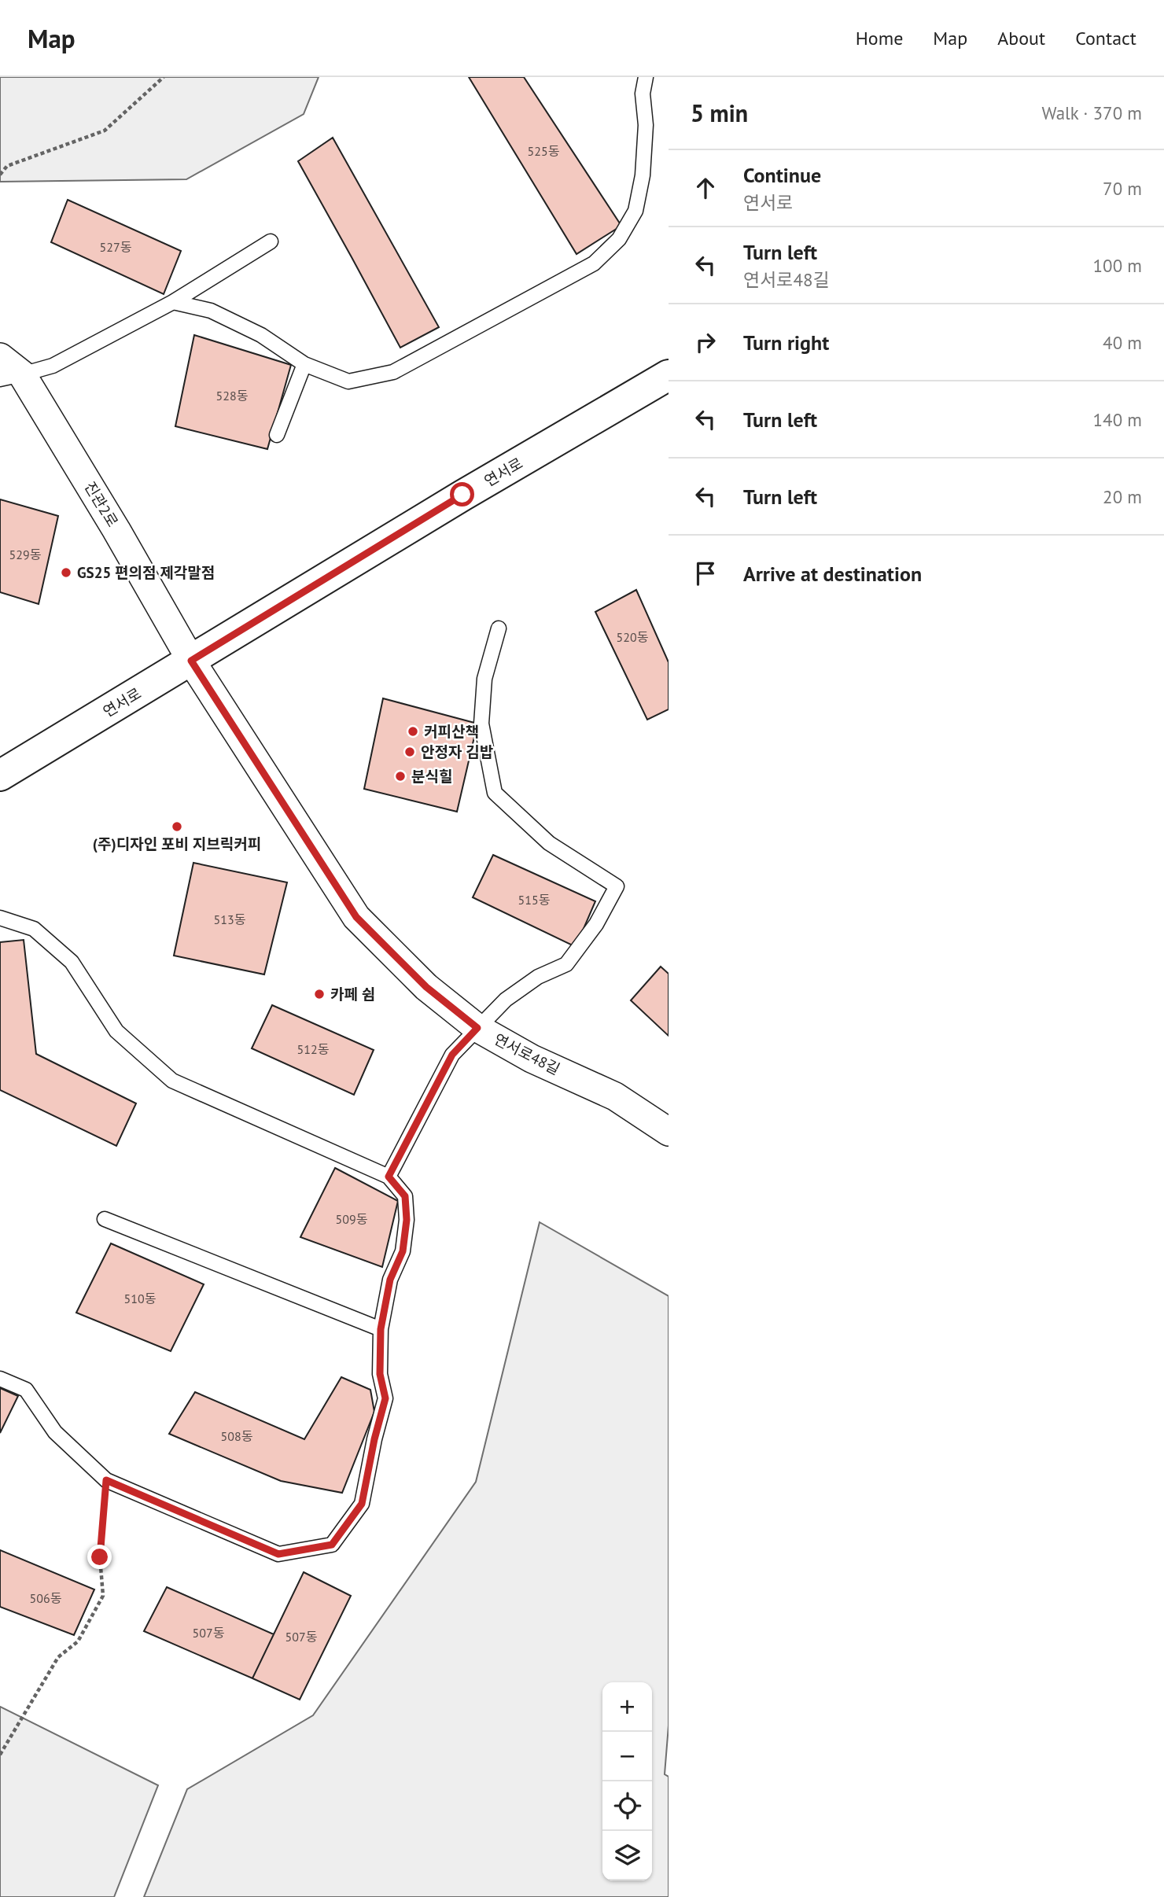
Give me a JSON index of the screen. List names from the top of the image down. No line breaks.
{"streets":{"main road":["연서로"],"street":["진관2로","연서로48길"]},"crossings":[["연서로","진관2로"],["연서로","연서로48길"],["진관2로","연서로48길"]],"places":["GS25 편의점 제각말점","커피산책","안정자 김밥","분식힐","(주)디자인 포비 지브릭커피","카페 쉼"],"house_numbers":["525동","527동","528동","529동","520동","515동","513동","512동","509동","510동","508동","506동","507동","507동"],"page":{"header":"Map","nav":["Home","Map","About","Contact"],"heading":["5 min","Walk · 370 m"],"list":[["Continue","연서로","70 m"],["Turn left","연서로48길","100 m"],["Turn right","40 m"],["Turn left","140 m"],["Turn left","20 m"],"Arrive at destination"],"map_buttons":["+","−"]}}
